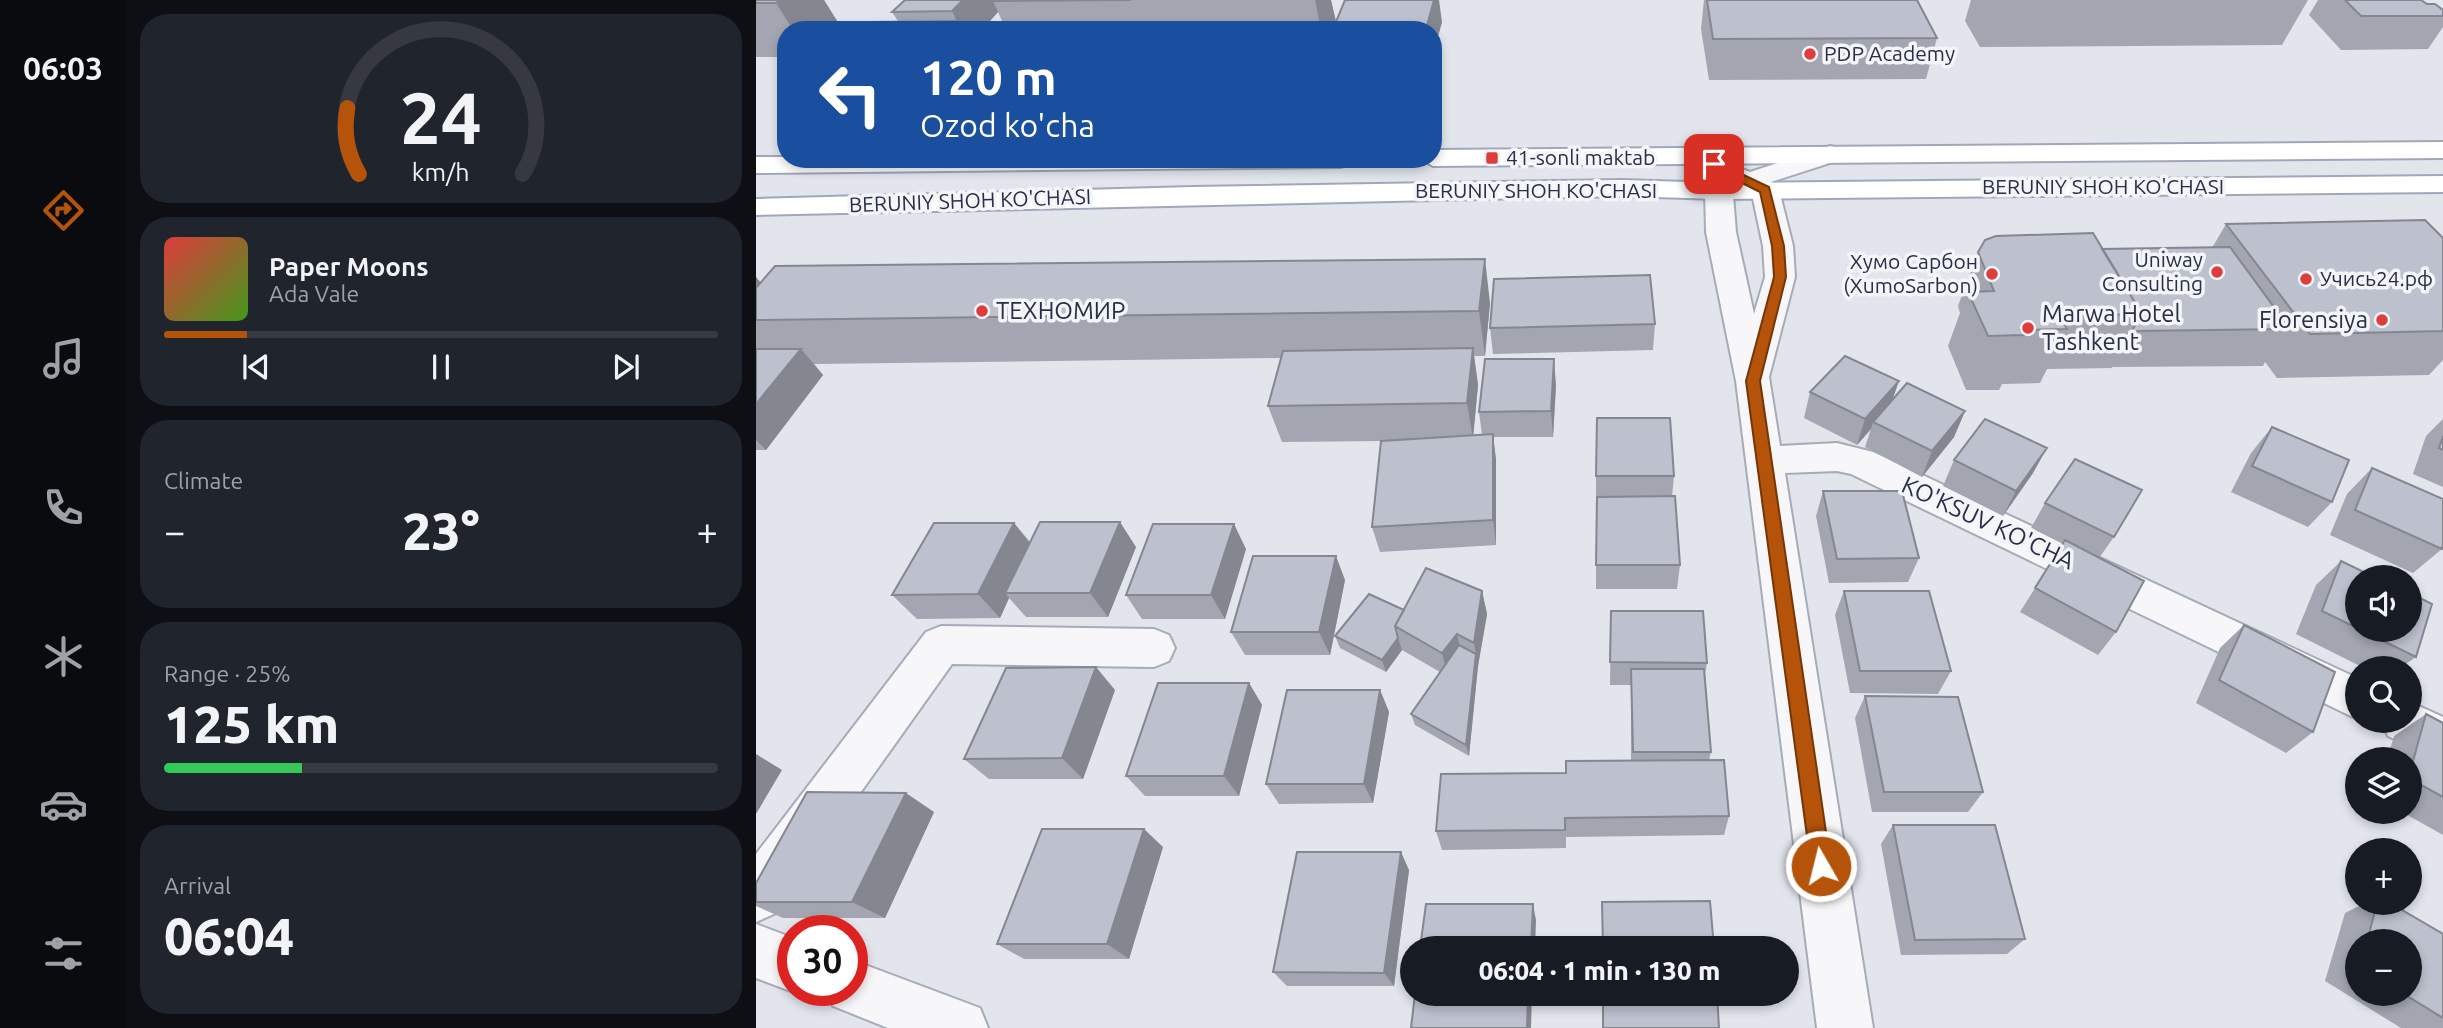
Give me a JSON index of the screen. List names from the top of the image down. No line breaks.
{"streets":{"main road":["BERUNIY SHOH KO'CHASI"],"street":["KO'KSUV KO'CHA"]},"places":{"other":["PDP Academy","Uniway Consulting","Хумо Сарбон (XumoSarbon)","Учись24.рф","ТЕХНОМИР","Florensiya","Marwa Hotel Tashkent"],"transit":["41-sonli maktab"]},"page":{"tabs":"06:03","turn":["120 m","Ozod ko'cha"],"song":["Paper Moons","Ada Vale"],"tile":["Climate",["Range · 25%","125 km"],["Arrival","06:04"]],"heat":["−","23°","+"],"map_buttons":["+","−"],"limit":"30","trip":"06:04 · 1 min · 130 m","gauge":["24","km/h"]}}
